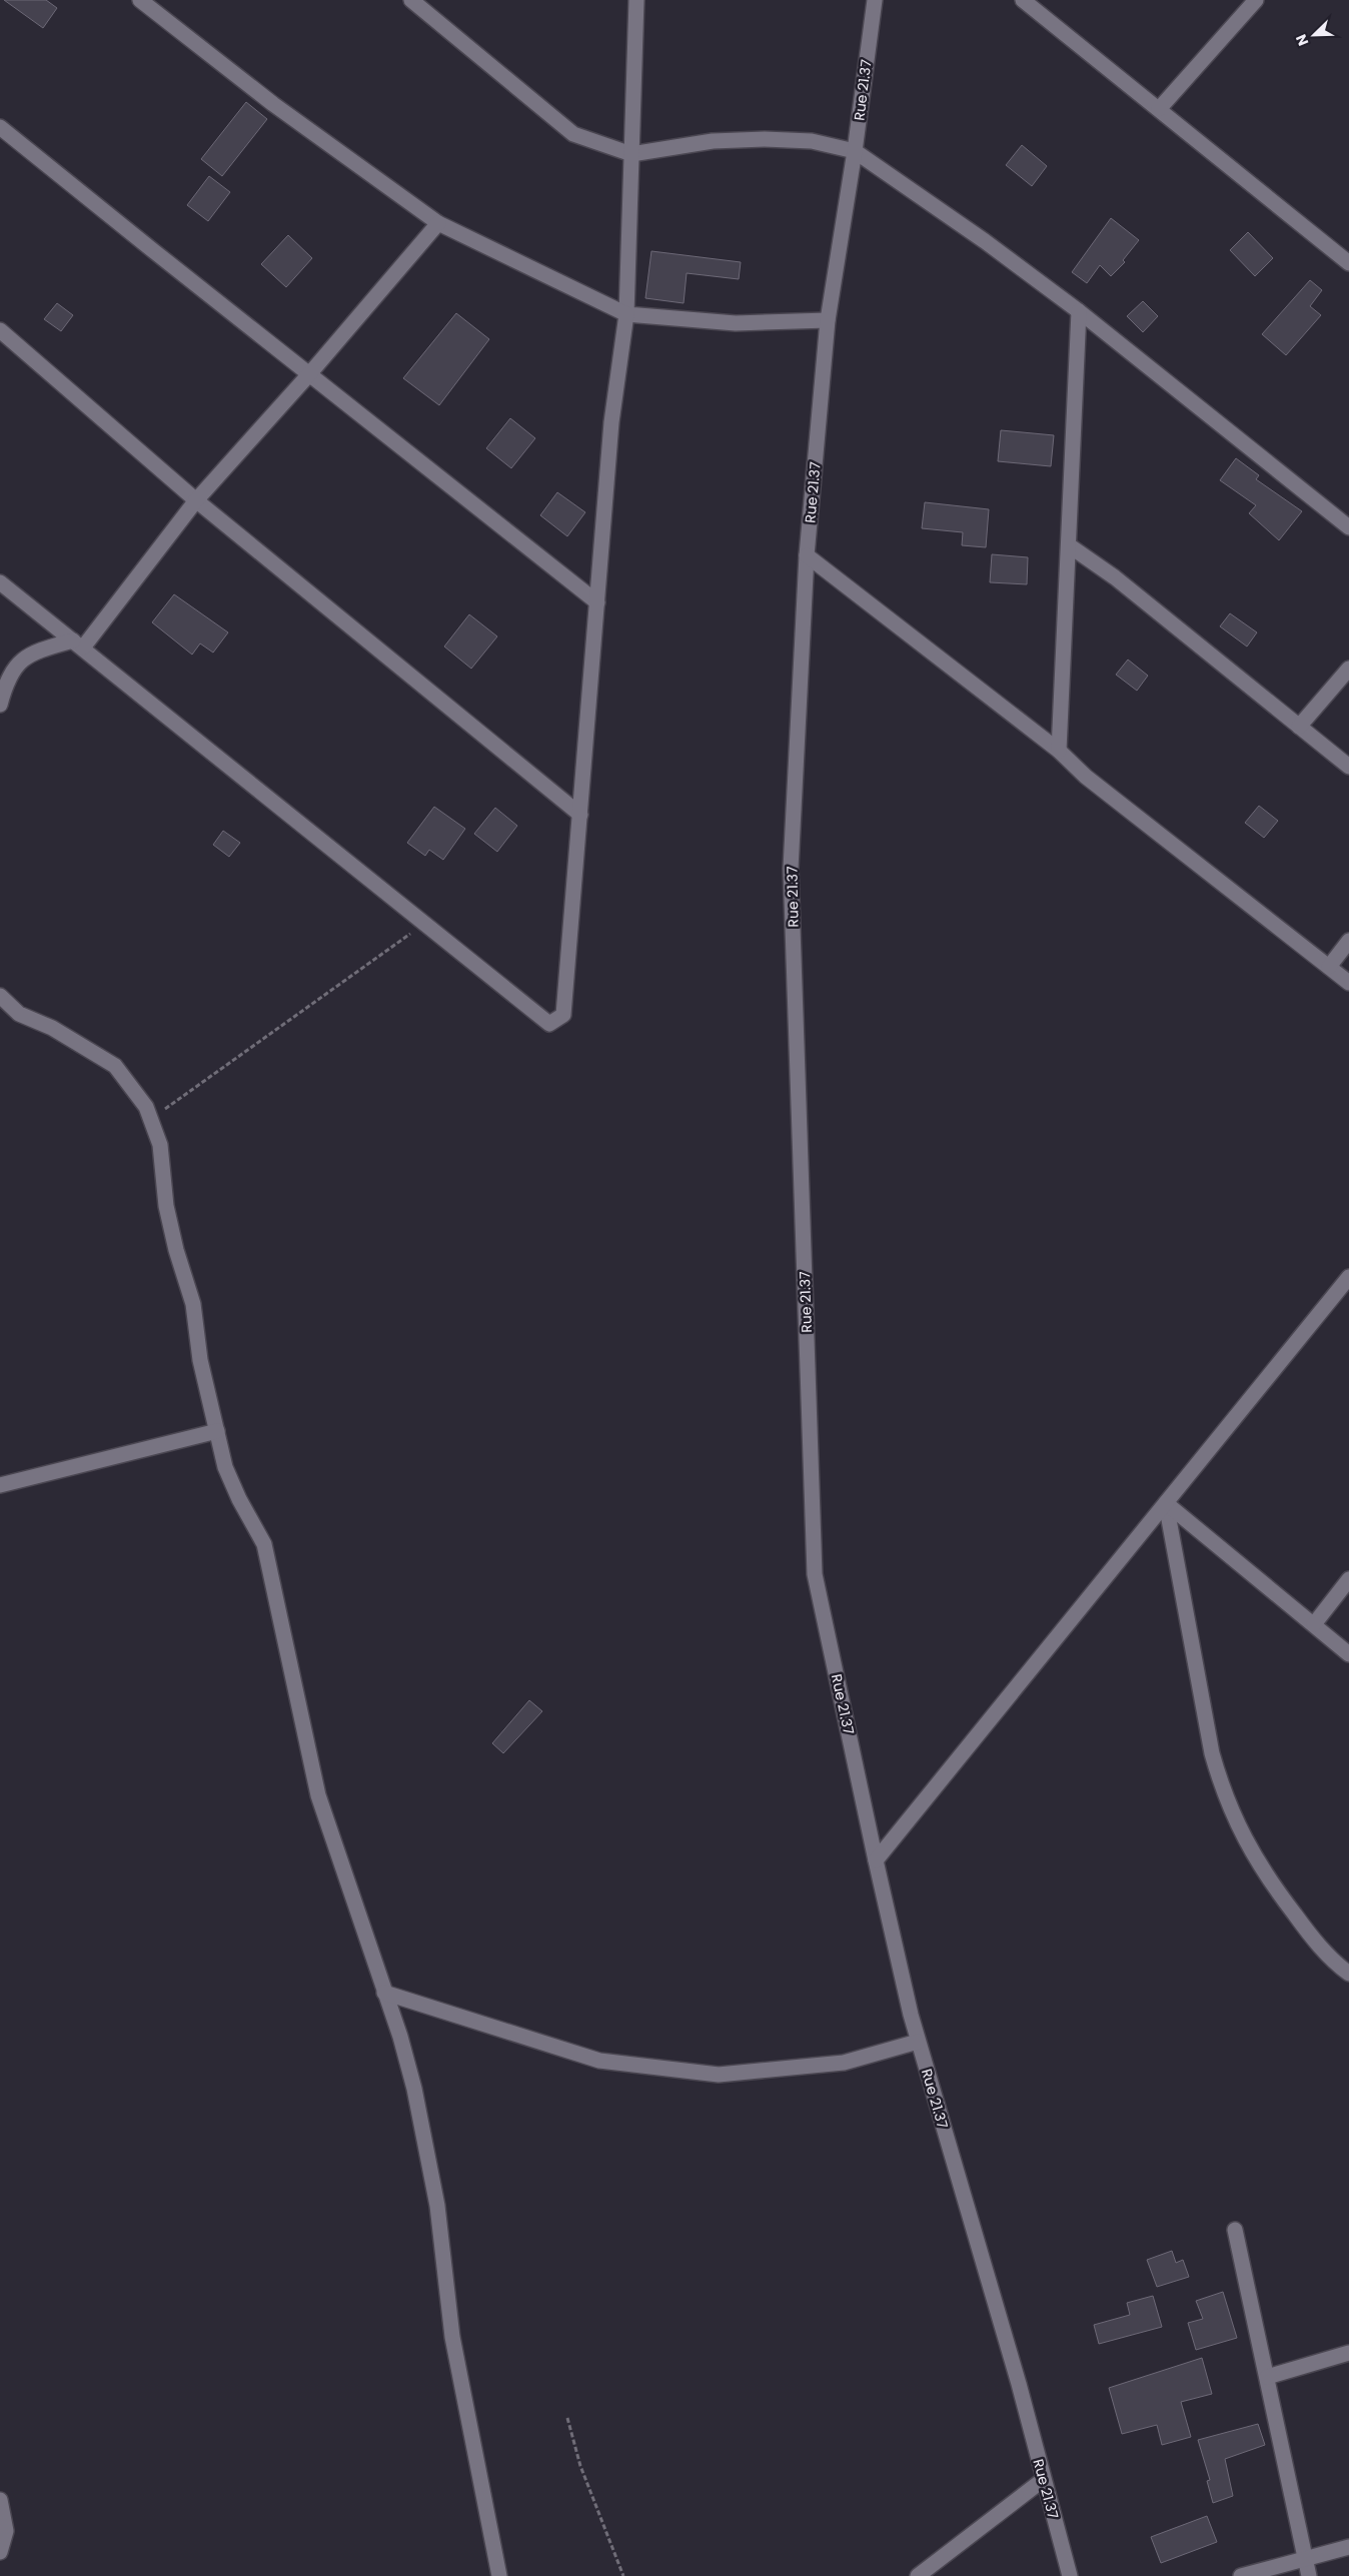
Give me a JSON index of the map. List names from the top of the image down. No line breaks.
{"streets":{"street":["Rue 21.37"]},"north":"bottom left"}
